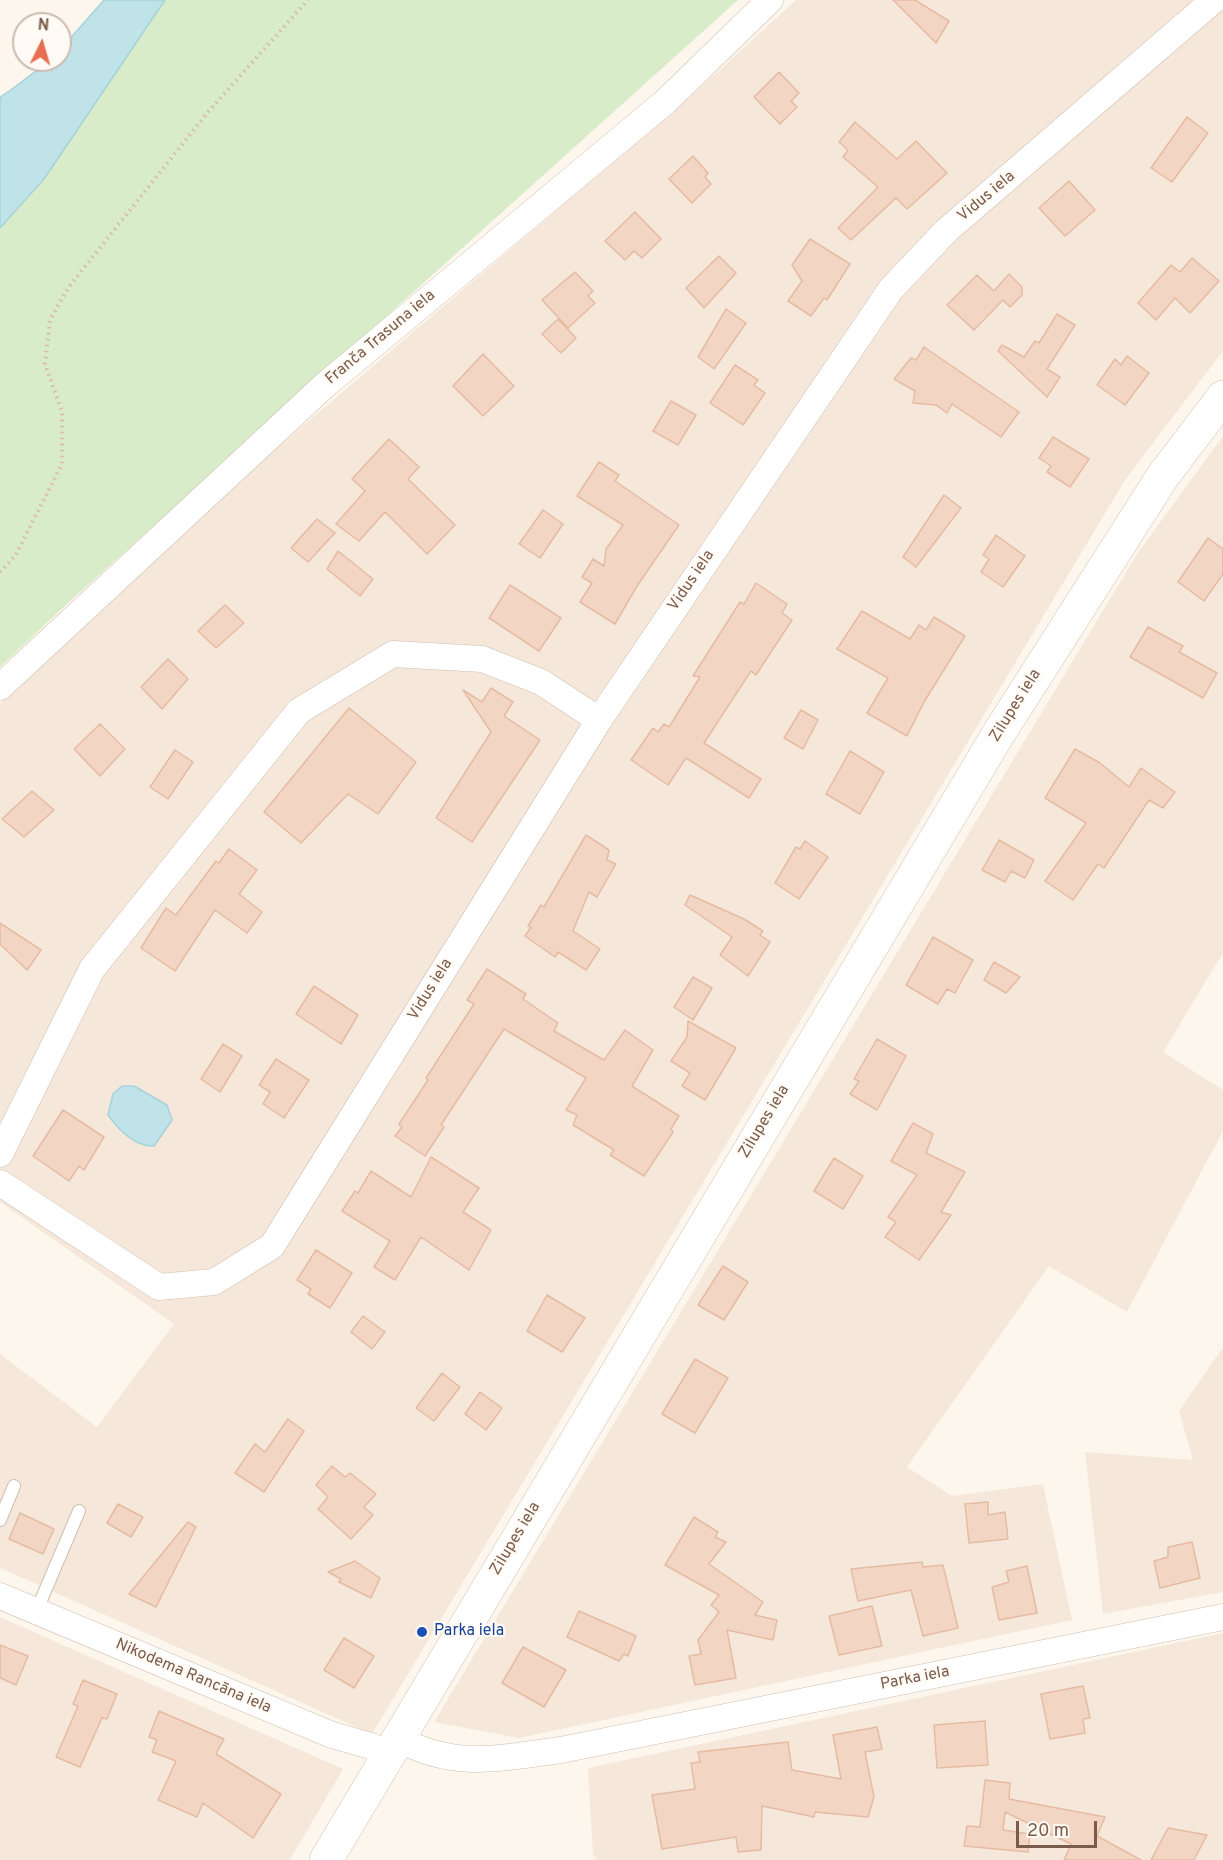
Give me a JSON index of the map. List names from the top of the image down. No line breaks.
{"streets":{"main road":["Zilupes iela"],"street":["Vidus iela","Franča Trasuna iela","Nikodema Rancāna iela","Parka iela"]},"crossings":[["Zilupes iela","Nikodema Rancāna iela"],["Zilupes iela","Parka iela"],["Nikodema Rancāna iela","Parka iela"]],"places":["Parka iela"],"scale_bar":"20 m","north":"top"}
